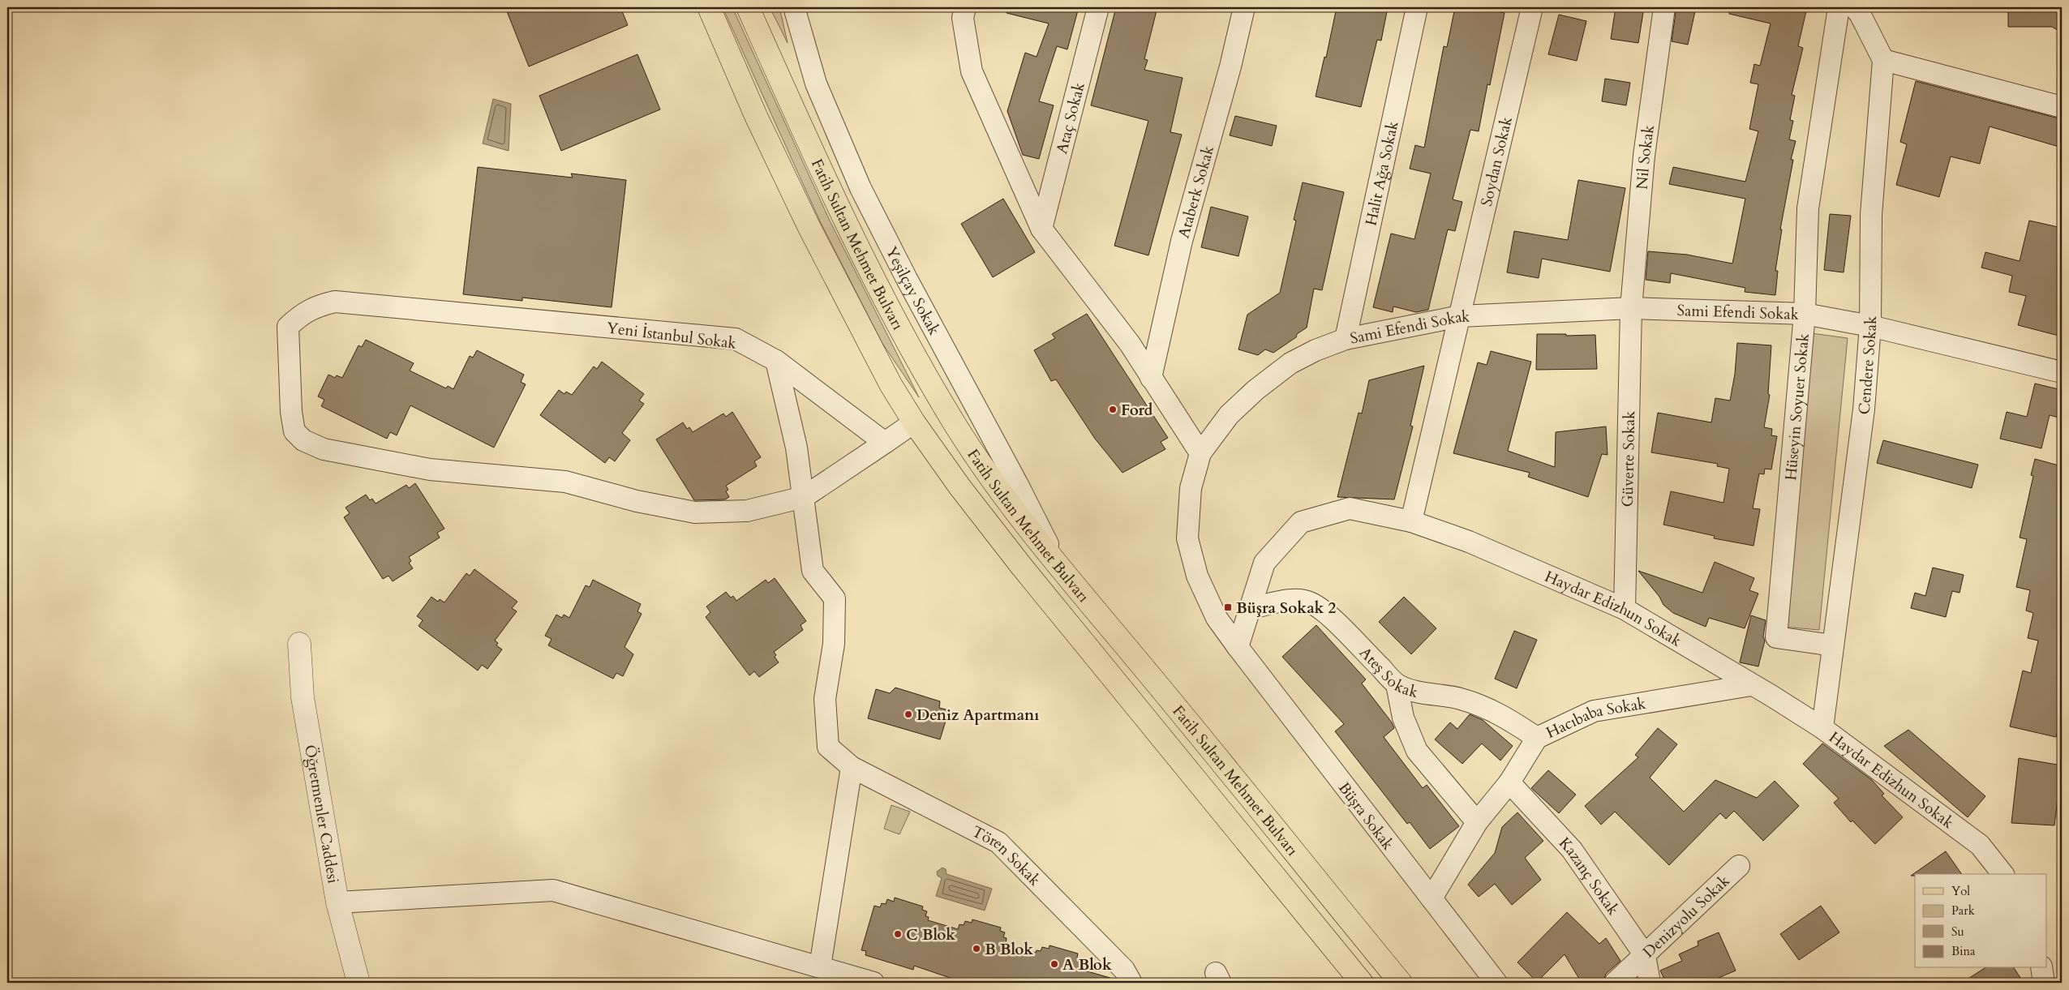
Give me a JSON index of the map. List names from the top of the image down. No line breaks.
{"streets":{"main road":["Fatih Sultan Mehmet Bulvarı"],"street":["Ataç Sokak","Nil Sokak","Soydan Sokak","Halit Ağa Sokak","Ataberk Sokak","Yeşilçay Sokak","Sami Efendi Sokak","Yeni İstanbul Sokak","Cendere Sokak","Hüseyin Soyuer Sokak","Güverte Sokak","Haydar Edizhun Sokak","Ateş Sokak","Hacıbaba Sokak","Öğretmenler Caddesi","Büşra Sokak","Tören Sokak","Kazanç Sokak","Denizyolu Sokak"]},"crossings":[["Nil Sokak","Sami Efendi Sokak"],["Nil Sokak","Güverte Sokak"],["Soydan Sokak","Sami Efendi Sokak"],["Soydan Sokak","Haydar Edizhun Sokak"],["Halit Ağa Sokak","Sami Efendi Sokak"],["Fatih Sultan Mehmet Bulvarı","Yeşilçay Sokak"],["Sami Efendi Sokak","Cendere Sokak"],["Sami Efendi Sokak","Hüseyin Soyuer Sokak"],["Sami Efendi Sokak","Güverte Sokak"],["Sami Efendi Sokak","Haydar Edizhun Sokak"],["Sami Efendi Sokak","Büşra Sokak"],["Cendere Sokak","Hüseyin Soyuer Sokak"],["Cendere Sokak","Haydar Edizhun Sokak"],["Güverte Sokak","Haydar Edizhun Sokak"],["Haydar Edizhun Sokak","Ateş Sokak"],["Haydar Edizhun Sokak","Hacıbaba Sokak"],["Haydar Edizhun Sokak","Büşra Sokak"],["Ateş Sokak","Hacıbaba Sokak"],["Hacıbaba Sokak","Büşra Sokak"],["Hacıbaba Sokak","Kazanç Sokak"],["Kazanç Sokak","Denizyolu Sokak"]],"places":{"other":["Ford","Deniz Apartmanı","C Blok","B Blok","A Blok"],"transit":["Büşra Sokak 2"]},"legend":["Yol","Park","Su","Bina"]}
